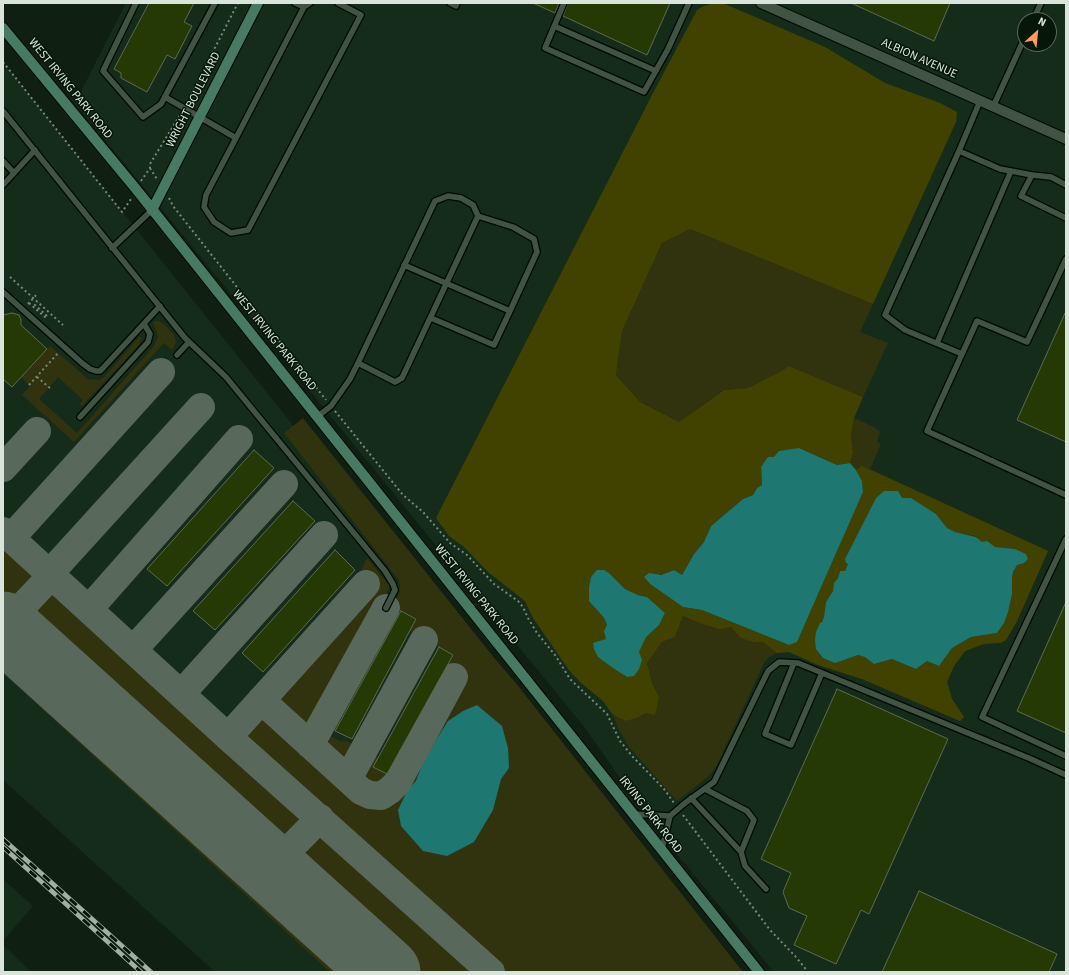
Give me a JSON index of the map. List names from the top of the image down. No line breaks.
{"streets":{"main road":["WEST IRVING PARK ROAD","WRIGHT BOULEVARD","IRVING PARK ROAD"],"street":["ALBION AVENUE"]},"crossings":[["WEST IRVING PARK ROAD","WRIGHT BOULEVARD"],["WEST IRVING PARK ROAD","IRVING PARK ROAD"]],"north":"top right"}
